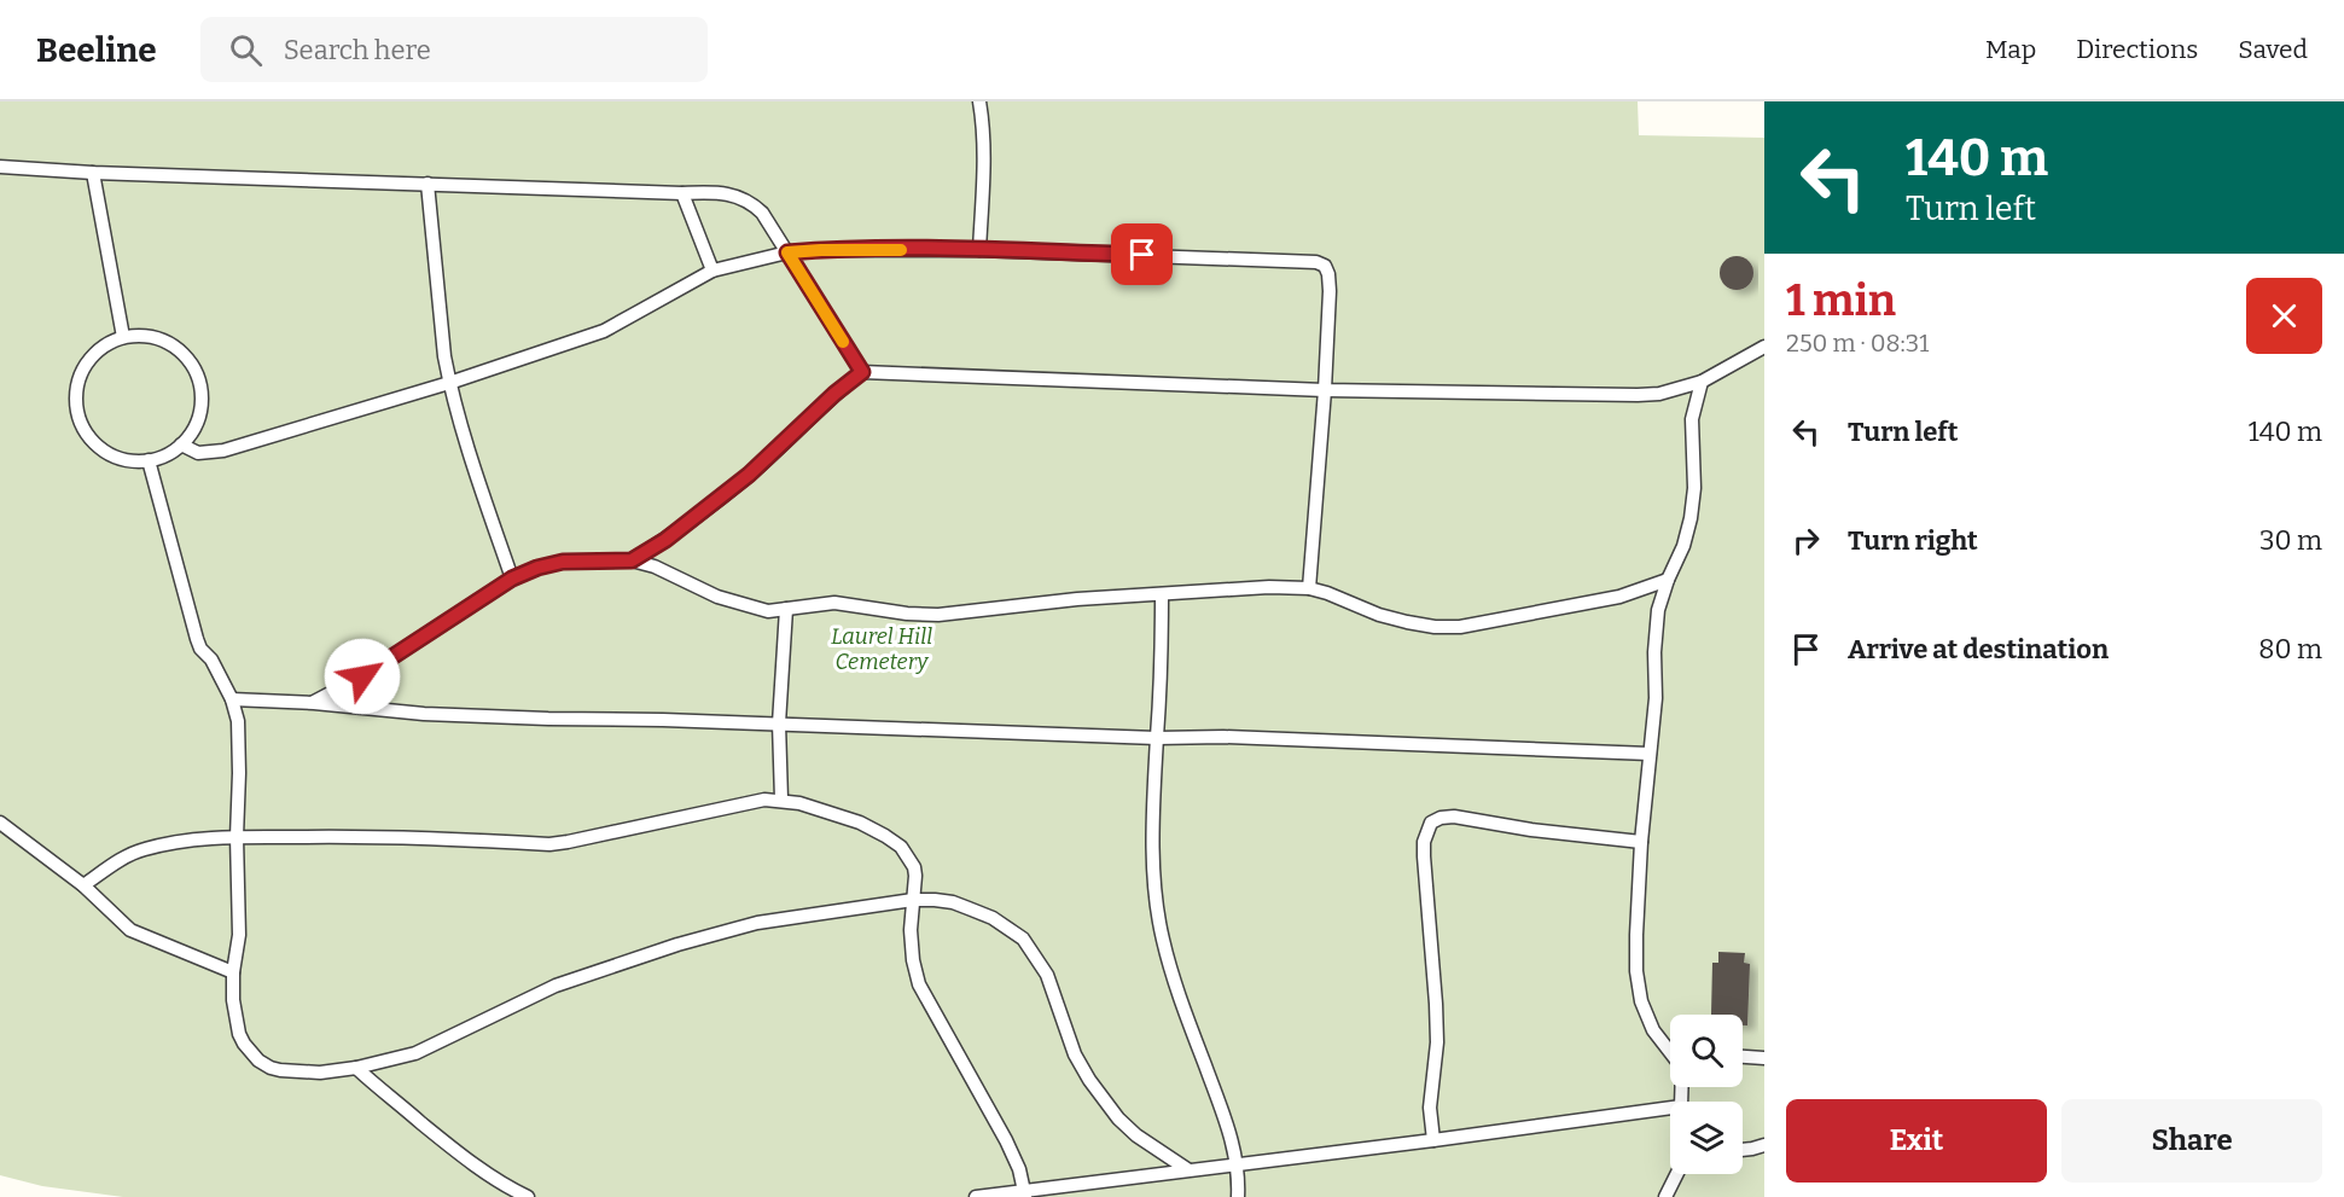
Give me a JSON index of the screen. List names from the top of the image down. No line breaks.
{"parks":["Laurel Hill Cemetery"],"page":{"header":"Beeline","search":"Search here","nav":["Map","Directions","Saved"],"turn":["140 m","Turn left"],"heading":["1 min","250 m · 08:31"],"list":[{"name":"Turn left","value":"140 m"},{"name":"Turn right","value":"30 m"},{"name":"Arrive at destination","value":"80 m"}],"buttons":["Exit","Share"]}}
